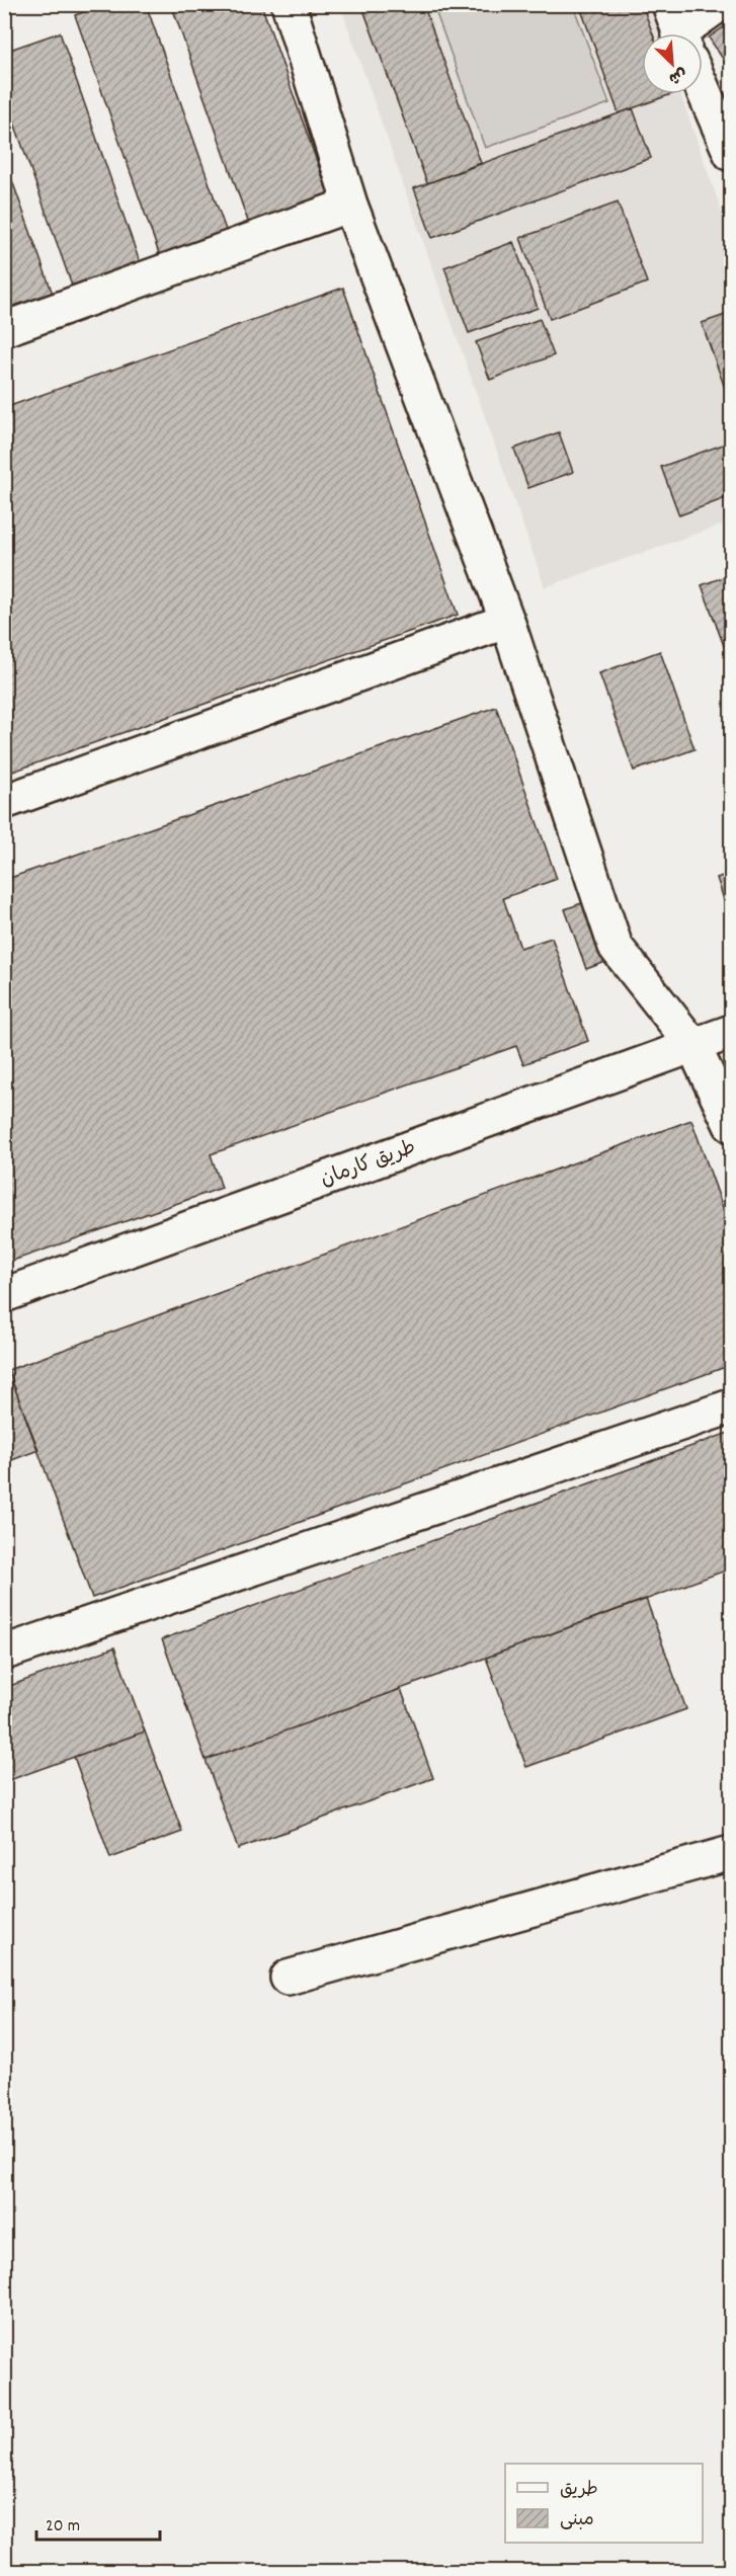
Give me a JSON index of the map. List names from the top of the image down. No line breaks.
{"streets":{"street":["طريق كارمان"]},"legend":["طريق","مبنى"],"scale_bar":"20 m","north":"bottom right"}
